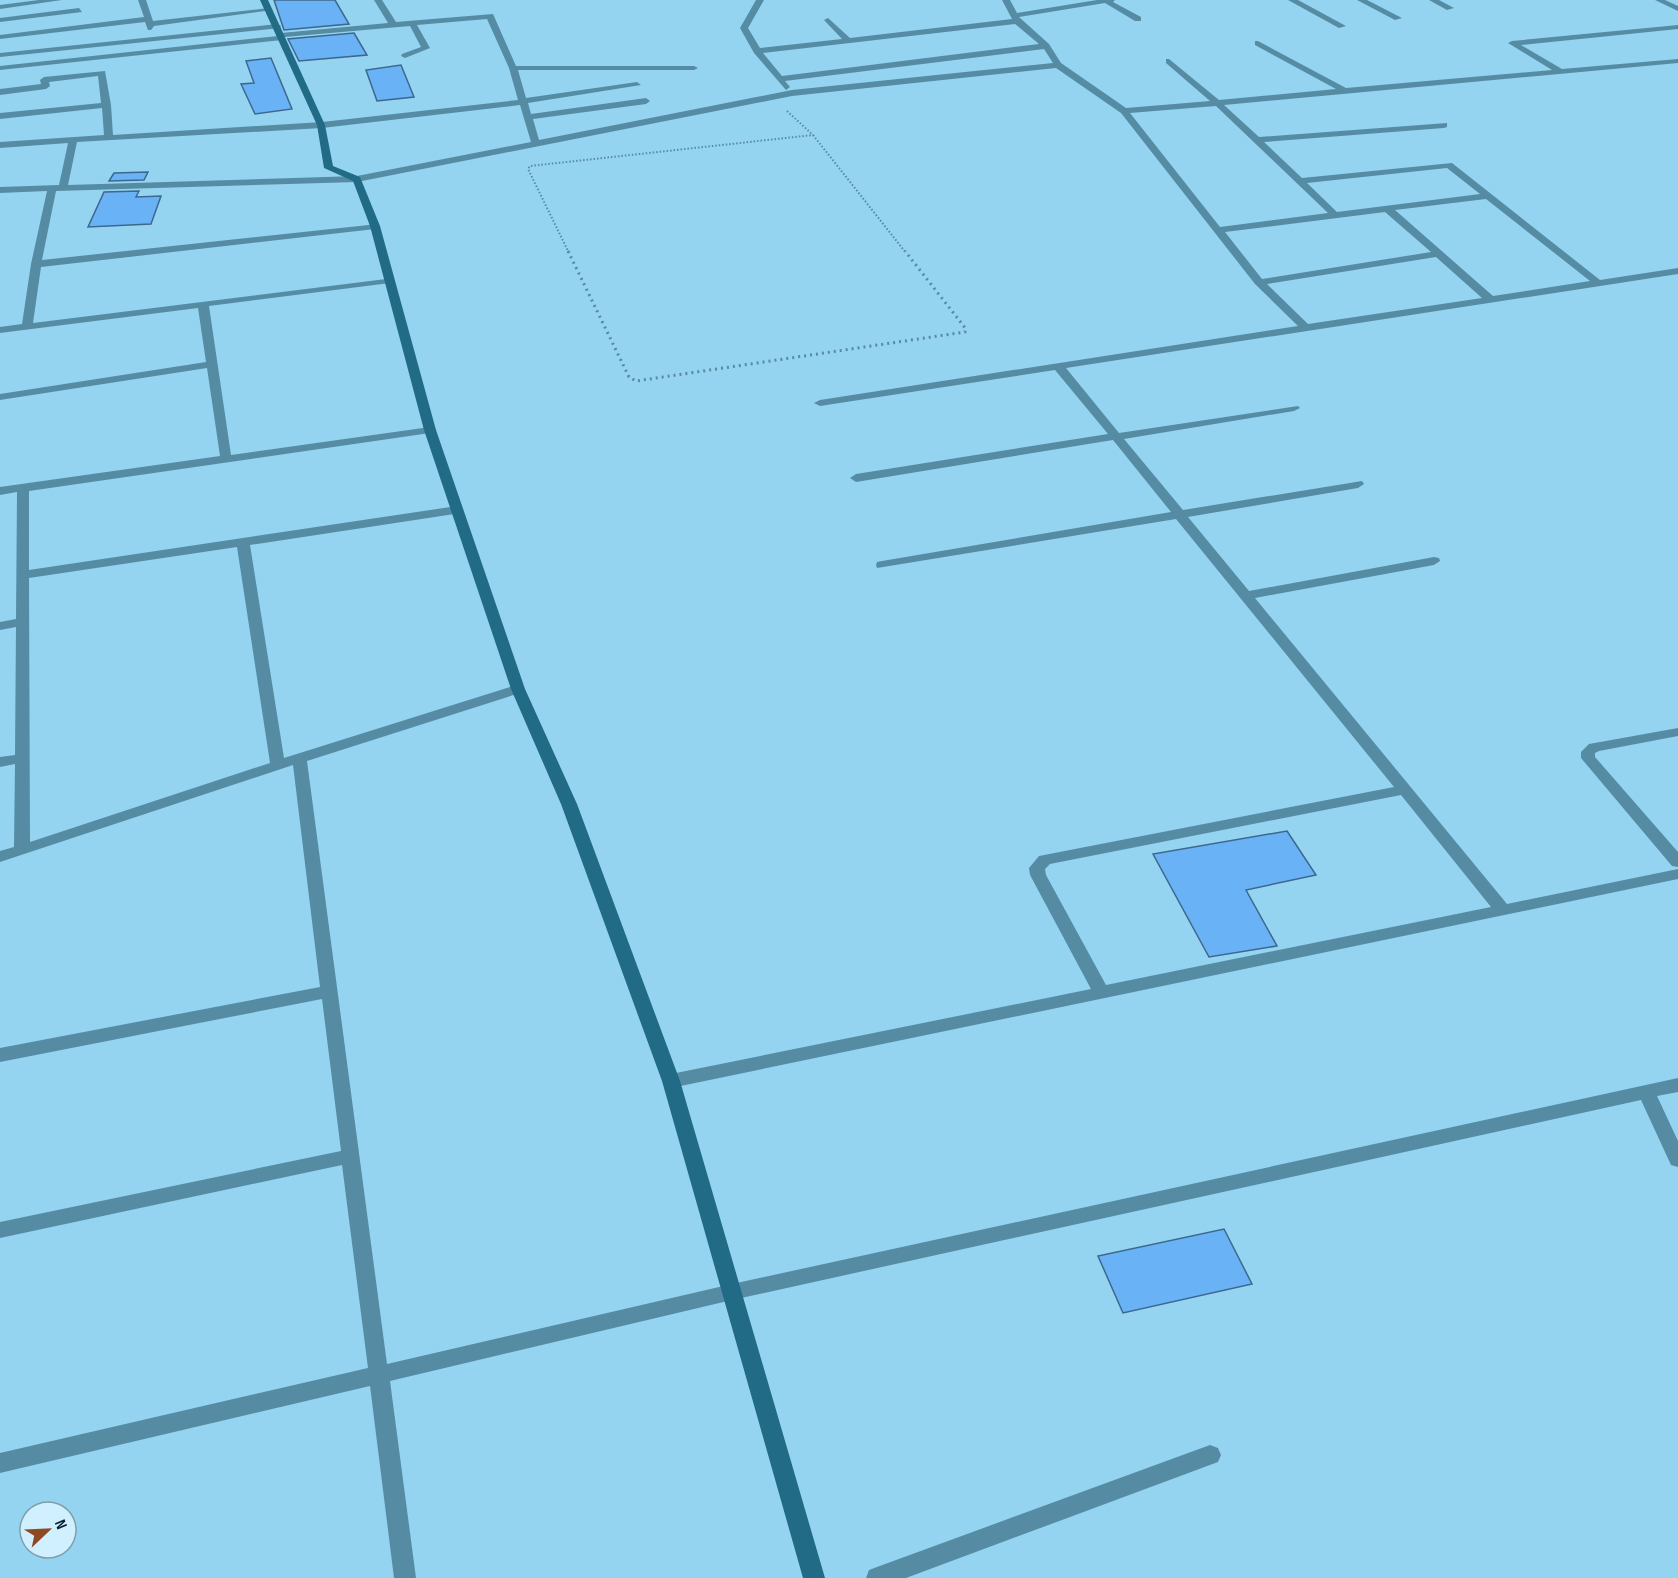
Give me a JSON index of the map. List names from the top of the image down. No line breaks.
{"north":"top right"}
